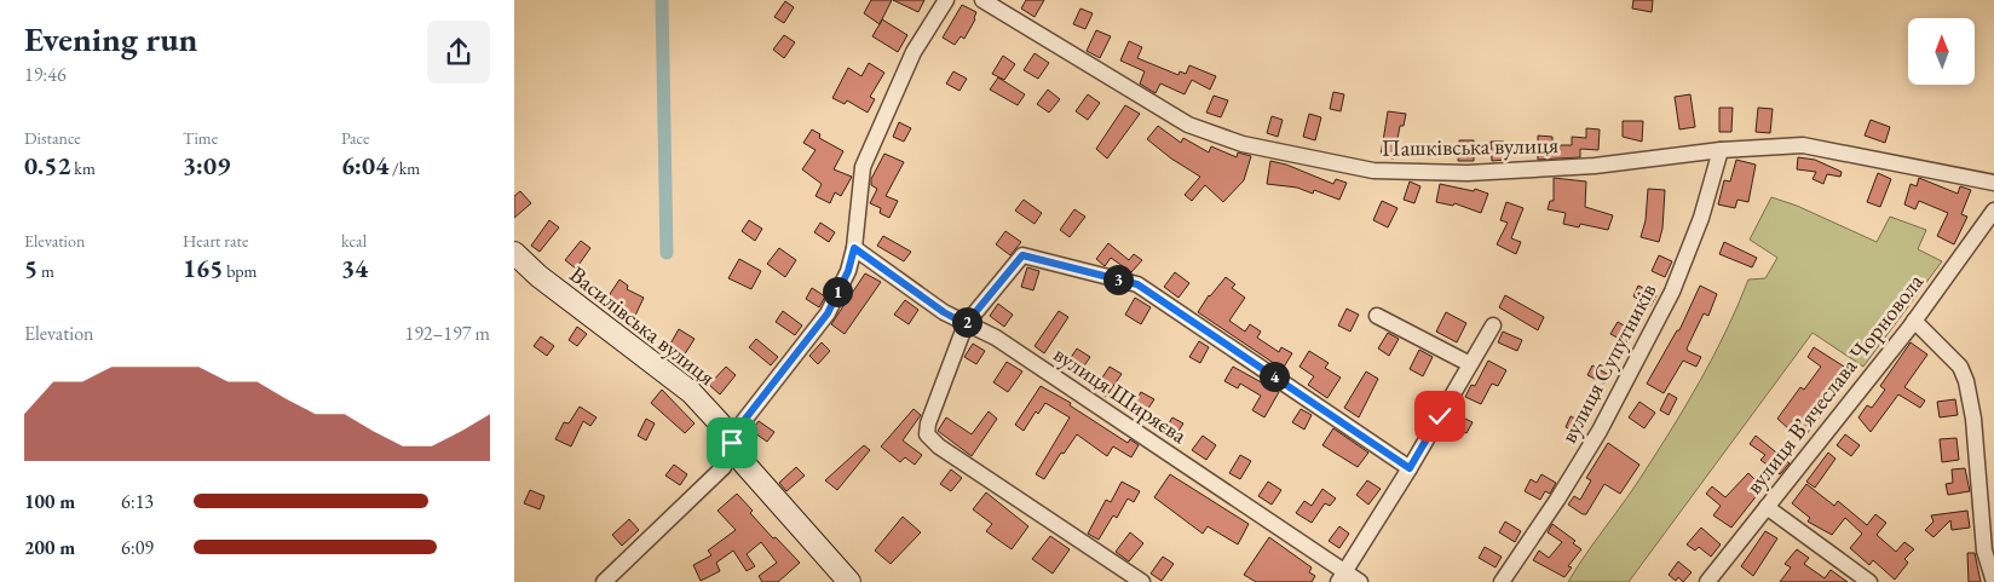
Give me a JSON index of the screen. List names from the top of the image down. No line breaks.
{"streets":{"street":["Пашківська вулиця","Василівська вулиця","вулиця Супутників","вулиця Вʼячеслава Чорновола","вулиця Ширяєва"]},"crossings":[["Пашківська вулиця","вулиця Супутників"]],"north":"top","page":{"heading":["Evening run","19:46"],"stats":[["Distance","0.52 km"],["Time","3:09"],["Pace","6:04 /km"],["Elevation","5 m"],["Heart rate","165 bpm"],["kcal","34"]],"pins":["3","1","2","4"],"chart":["Elevation","192–197 m"],"list":[{"name":"100 m","note":"6:13"},{"name":"200 m","note":"6:09"}]}}
